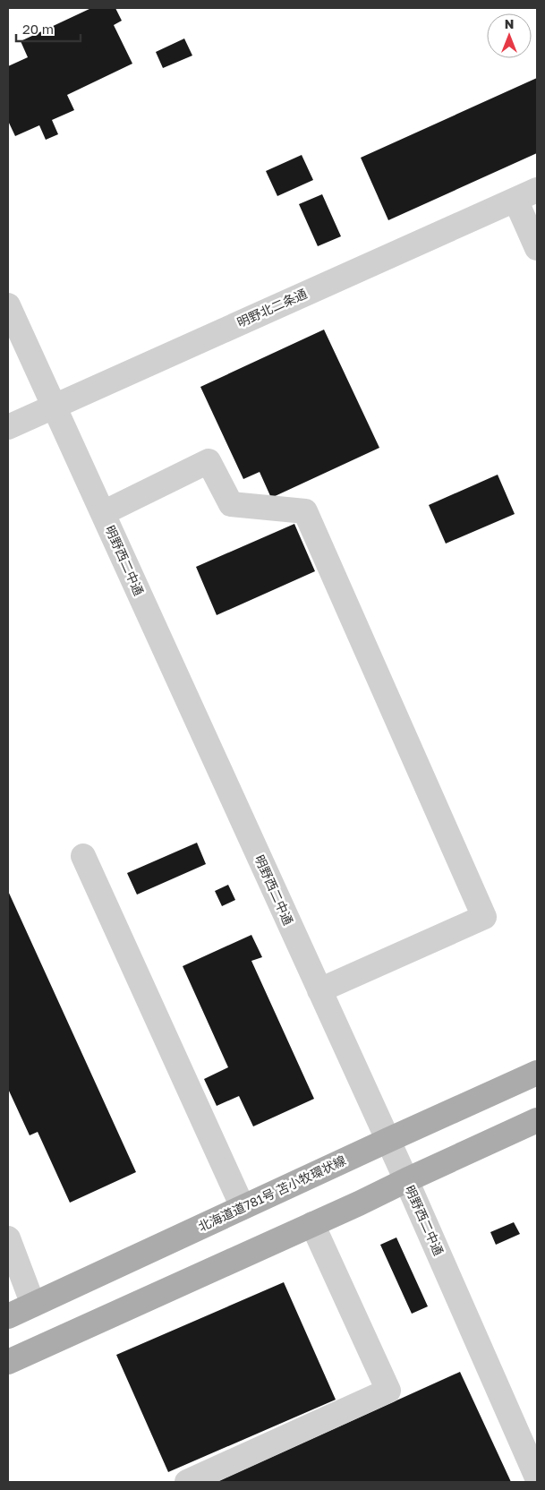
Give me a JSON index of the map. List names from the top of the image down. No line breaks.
{"streets":{"main road":["北海道道781号 苫小牧環状線"],"street":["明野北二条通","明野西二中通"]},"crossings":[["明野北二条通","明野西二中通"],["明野西二中通","北海道道781号 苫小牧環状線"]],"scale_bar":"20 m","north":"top"}
